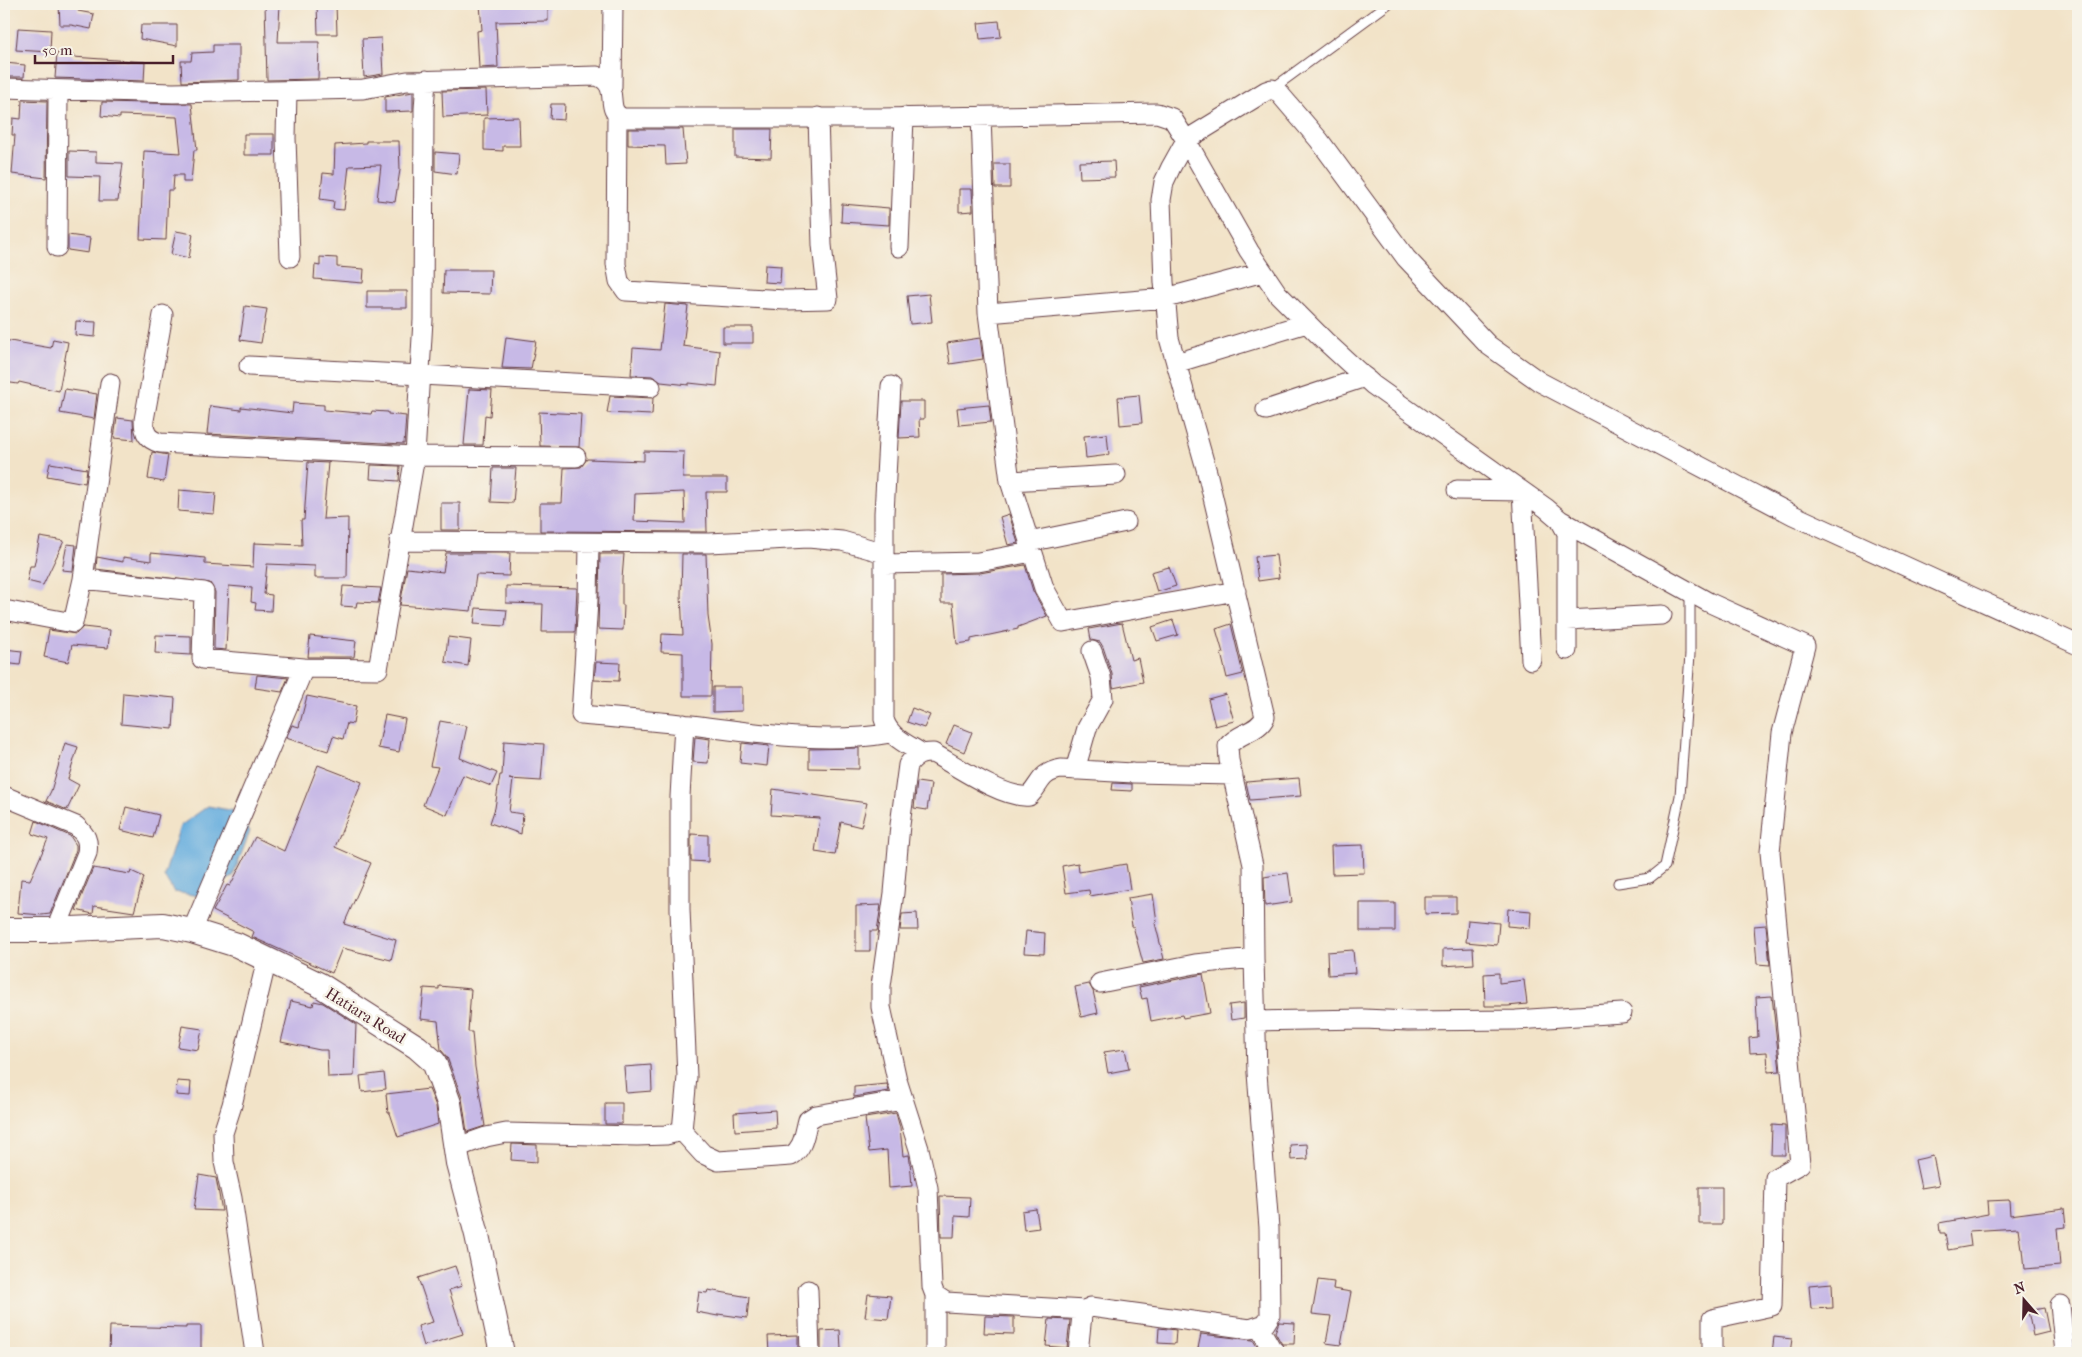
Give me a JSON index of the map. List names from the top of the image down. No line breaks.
{"streets":{"street":["Hatiara Road"]},"scale_bar":"50 m","north":"top"}
